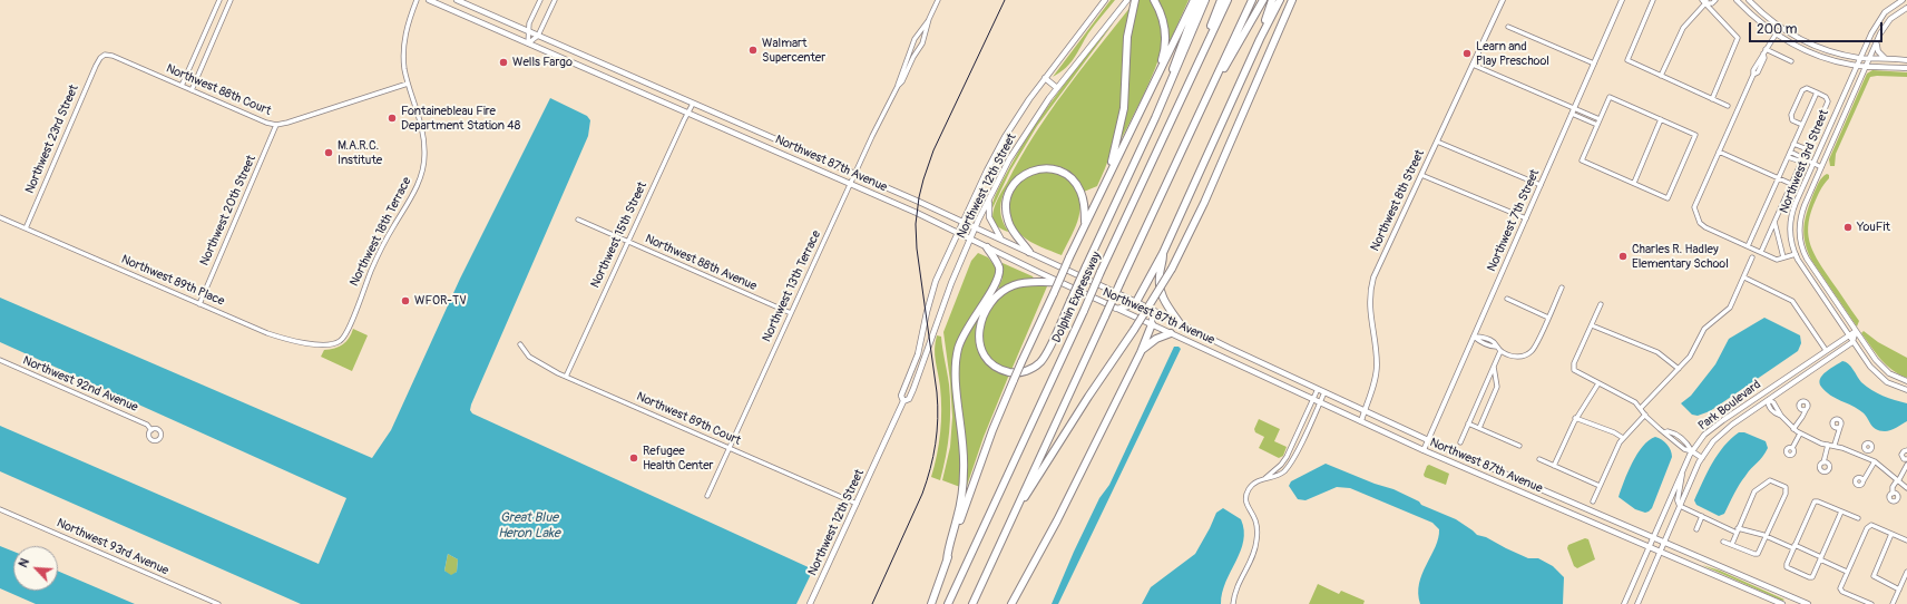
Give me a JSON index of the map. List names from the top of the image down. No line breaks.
{"streets":{"highway":["Dolphin Expressway"],"main road":["Northwest 87th Avenue","Northwest 12th Street"],"street":["Northwest 88th Court","Northwest 23rd Street","Northwest 3rd Street","Northwest 8th Street","Northwest 20th Street","Northwest 7th Street","Northwest 18th Terrace","Northwest 15th Street","Northwest 88th Avenue","Northwest 89th Place","Northwest 13th Terrace","Northwest 92nd Avenue","Park Boulevard","Northwest 89th Court","Northwest 93rd Avenue"]},"crossings":[["Northwest 88th Court","Northwest 23rd Street"],["Northwest 88th Court","Northwest 20th Street"],["Northwest 88th Court","Northwest 18th Terrace"],["Northwest 23rd Street","Northwest 89th Place"],["Northwest 3rd Street","Park Boulevard"],["Northwest 87th Avenue","Northwest 12th Street"],["Northwest 87th Avenue","Northwest 8th Street"],["Northwest 87th Avenue","Northwest 7th Street"],["Northwest 87th Avenue","Northwest 15th Street"],["Northwest 87th Avenue","Northwest 13th Terrace"],["Northwest 87th Avenue","Park Boulevard"],["Northwest 12th Street","Northwest 89th Court"],["Northwest 20th Street","Northwest 89th Place"],["Northwest 18th Terrace","Northwest 89th Place"],["Northwest 15th Street","Northwest 88th Avenue"],["Northwest 15th Street","Northwest 89th Court"],["Northwest 88th Avenue","Northwest 13th Terrace"],["Northwest 13th Terrace","Northwest 89th Court"]],"water":["Great Blue Heron Lake"],"places":["Walmart Supercenter","Learn and Play Preschool","Wells Fargo","Fontainebleau Fire Department Station 48","M.A.R.C. Institute","YouFit","Charles R. Hadley Elementary School","WFOR-TV","Refugee Health Center"],"scale_bar":"200 m","north":"top left"}
